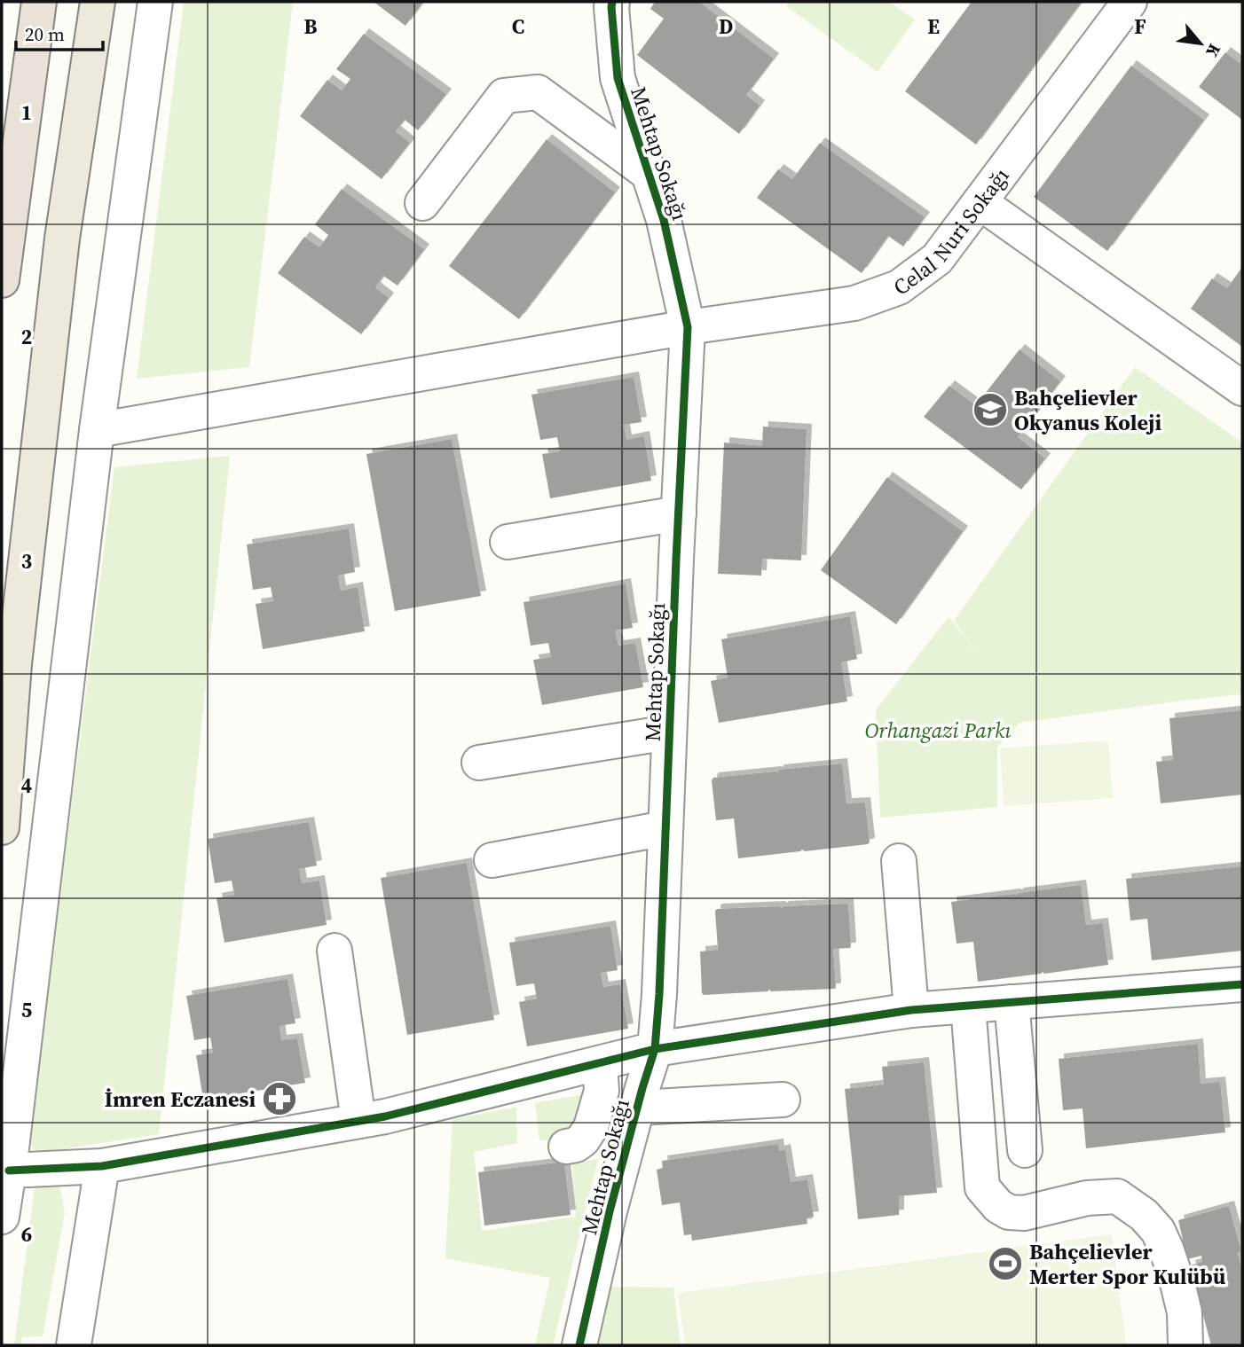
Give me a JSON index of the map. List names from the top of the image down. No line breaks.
{"streets":{"street":["Mehtap Sokağı","Celal Nuri Sokağı"]},"crossings":[["Mehtap Sokağı","Celal Nuri Sokağı"]],"parks":["Orhangazi Parkı"],"places":{"school or university":["Bahçelievler Okyanus Koleji"],"pharmacy":["İmren Eczanesi"],"sports":["Bahçelievler Merter Spor Kulübü"]},"scale_bar":"20 m","north":"bottom right","grid":{"columns":["B","C","D","E","F"],"rows":["1","2","3","4","5","6"]}}
